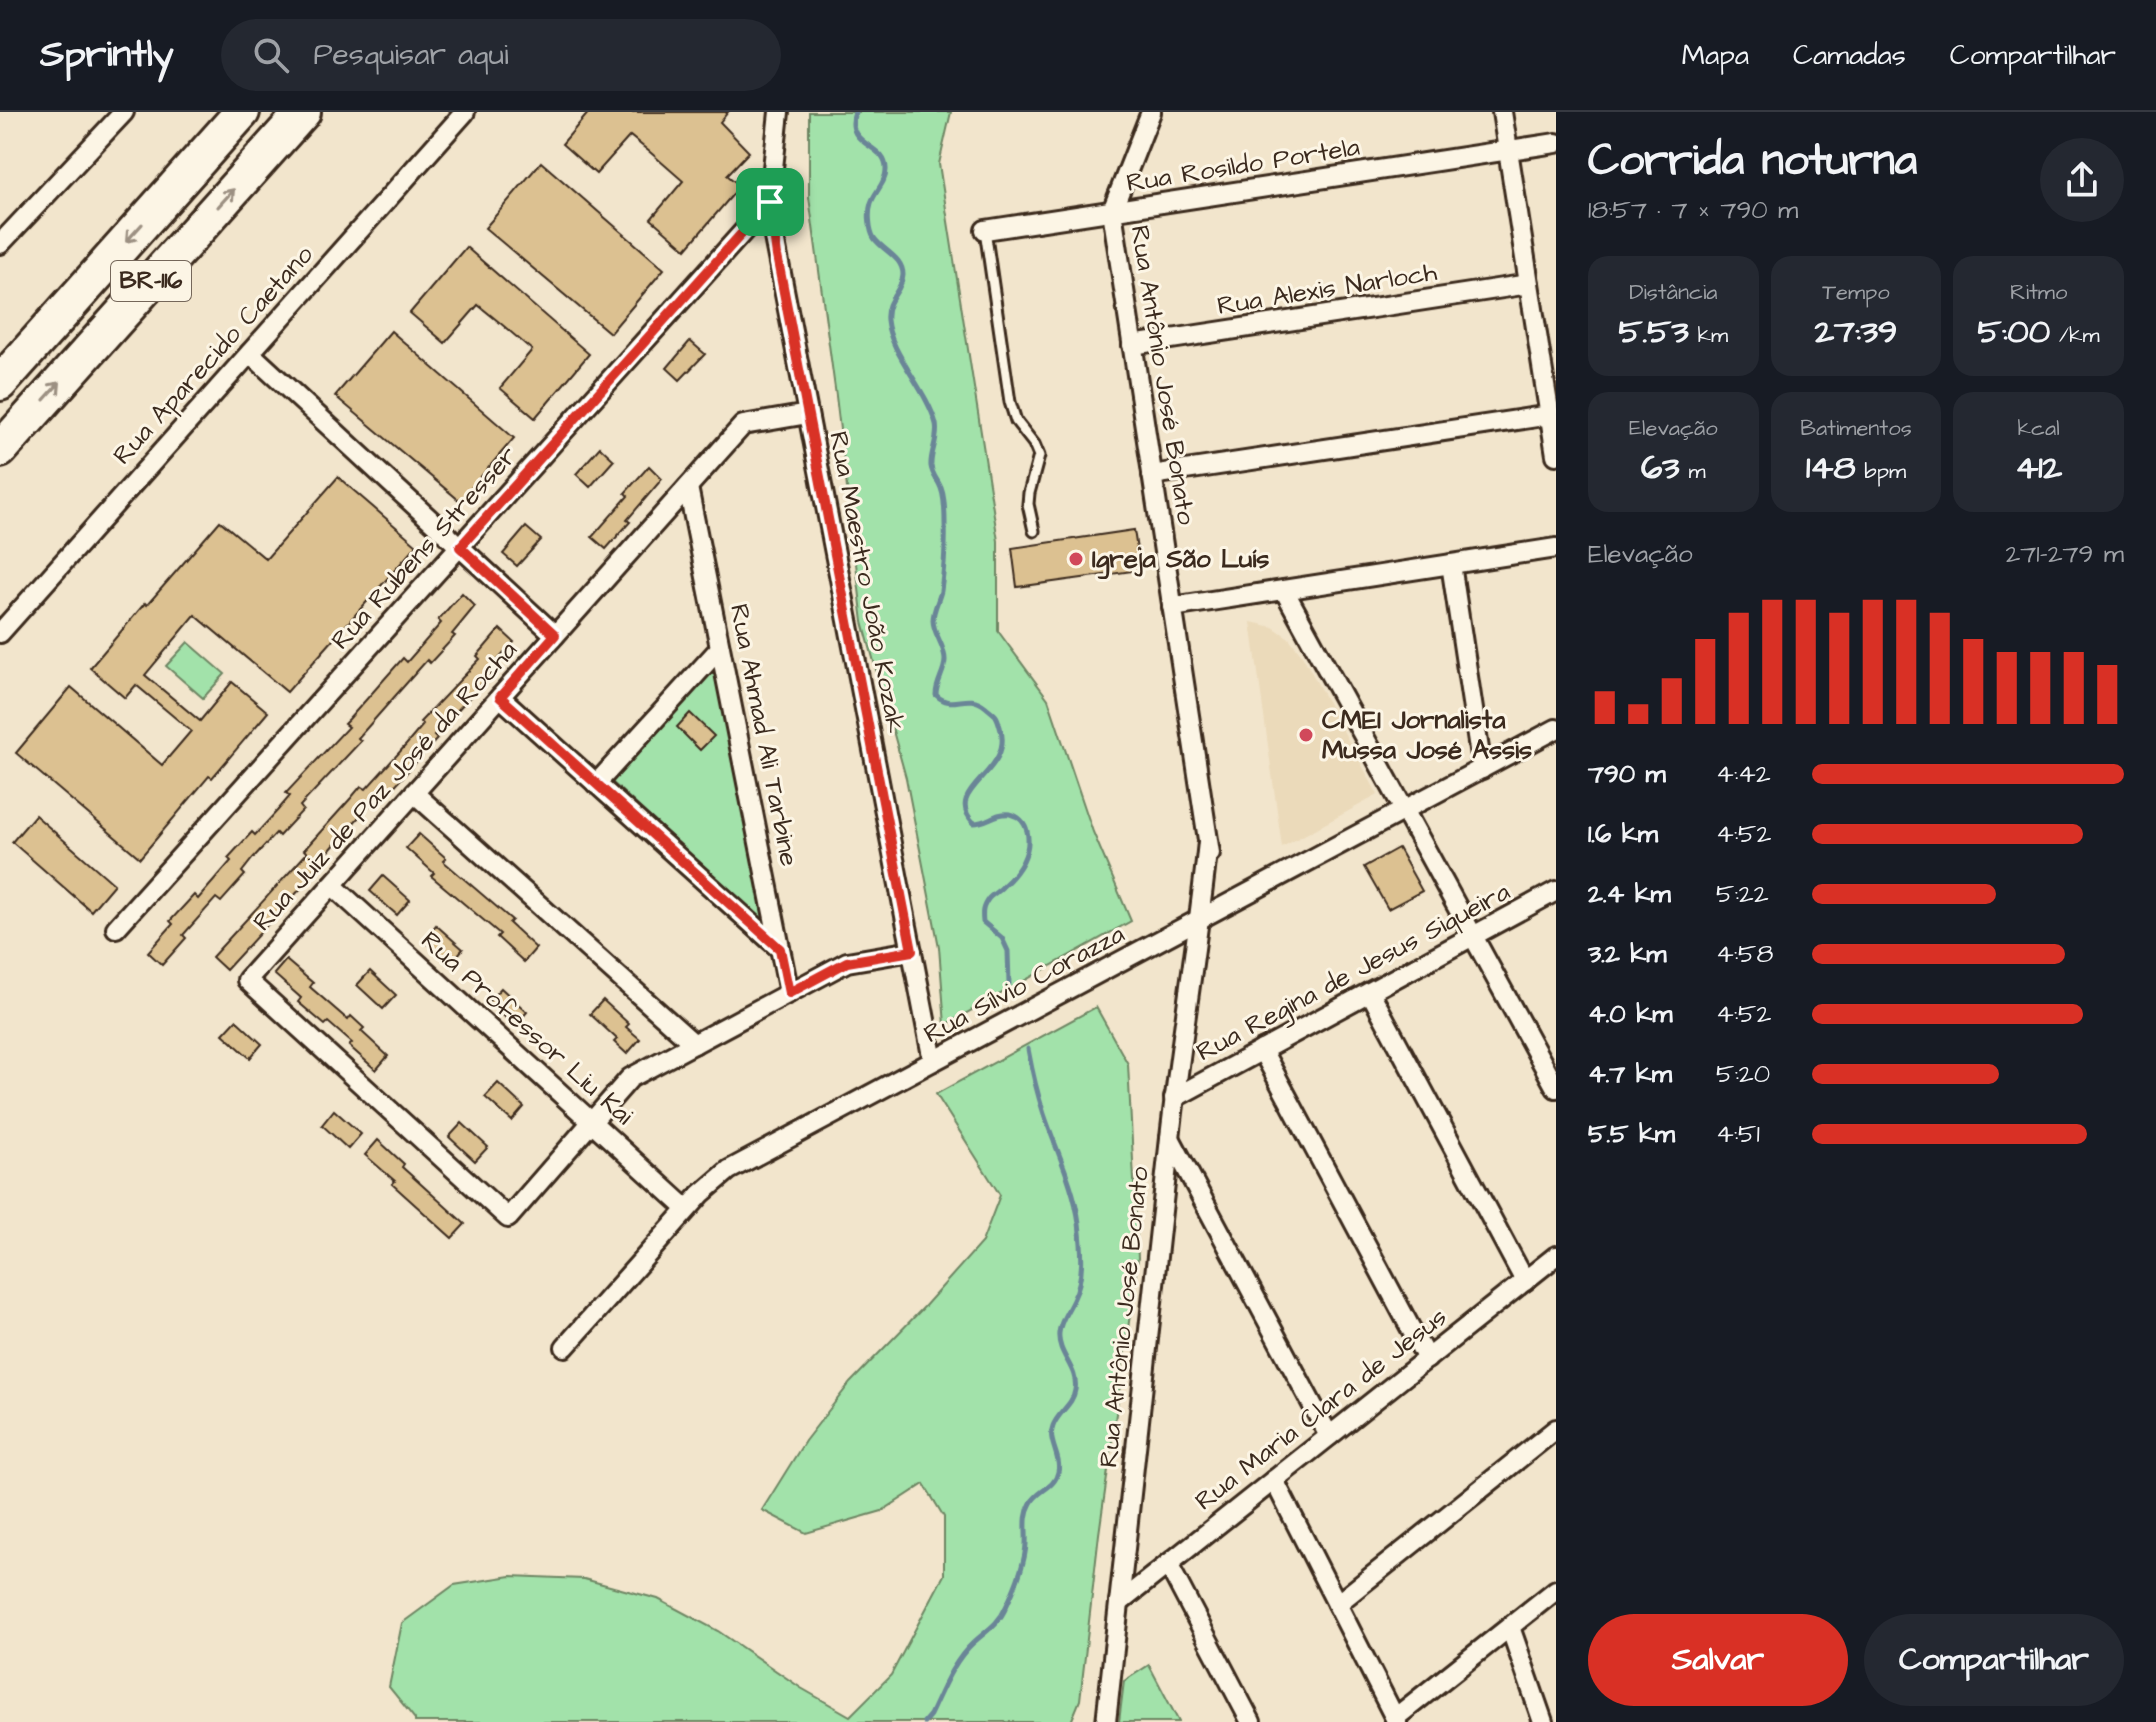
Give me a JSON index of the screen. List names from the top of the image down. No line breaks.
{"streets":{"highway":["BR-116"],"street":["Rua Rosildo Portela","Rua Alexis Narloch","Rua Aparecido Caetano","Rua Antônio José Bonato","Rua Rubens Stresser","Rua Maestro João Kozak","Rua Ahmad Ali Tarbine","Rua Juiz de Paz José da Rocha","Rua Regina de Jesus Siqueira","Rua Sílvio Corazza","Rua Professor Liu Kai","Rua Maria Clara de Jesus"]},"crossings":[["Rua Rosildo Portela","Rua Antônio José Bonato"],["Rua Alexis Narloch","Rua Antônio José Bonato"],["Rua Antônio José Bonato","Rua Regina de Jesus Siqueira"],["Rua Antônio José Bonato","Rua Sílvio Corazza"],["Rua Antônio José Bonato","Rua Maria Clara de Jesus"],["Rua Rubens Stresser","Rua Maestro João Kozak"],["Rua Maestro João Kozak","Rua Juiz de Paz José da Rocha"],["Rua Maestro João Kozak","Rua Sílvio Corazza"],["Rua Ahmad Ali Tarbine","Rua Juiz de Paz José da Rocha"],["Rua Juiz de Paz José da Rocha","Rua Professor Liu Kai"],["Rua Sílvio Corazza","Rua Professor Liu Kai"]],"places":["Igreja São Luís","CMEI Jornalista Mussa José Assis"],"page":{"header":"Sprintly","search":"Pesquisar aqui","nav":["Mapa","Camadas","Compartilhar"],"heading":["Corrida noturna","18:57 · 7 × 790 m"],"stats":[["Distância","5.53 km"],["Tempo","27:39"],["Ritmo","5:00 /km"],["Elevação","63 m"],["Batimentos","148 bpm"],["kcal","412"]],"chart":["Elevação","271–279 m"],"list":[{"name":"790 m","note":"4:42"},{"name":"1.6 km","note":"4:52"},{"name":"2.4 km","note":"5:22"},{"name":"3.2 km","note":"4:58"},{"name":"4.0 km","note":"4:52"},{"name":"4.7 km","note":"5:20"},{"name":"5.5 km","note":"4:51"}],"buttons":["Salvar","Compartilhar"]}}
